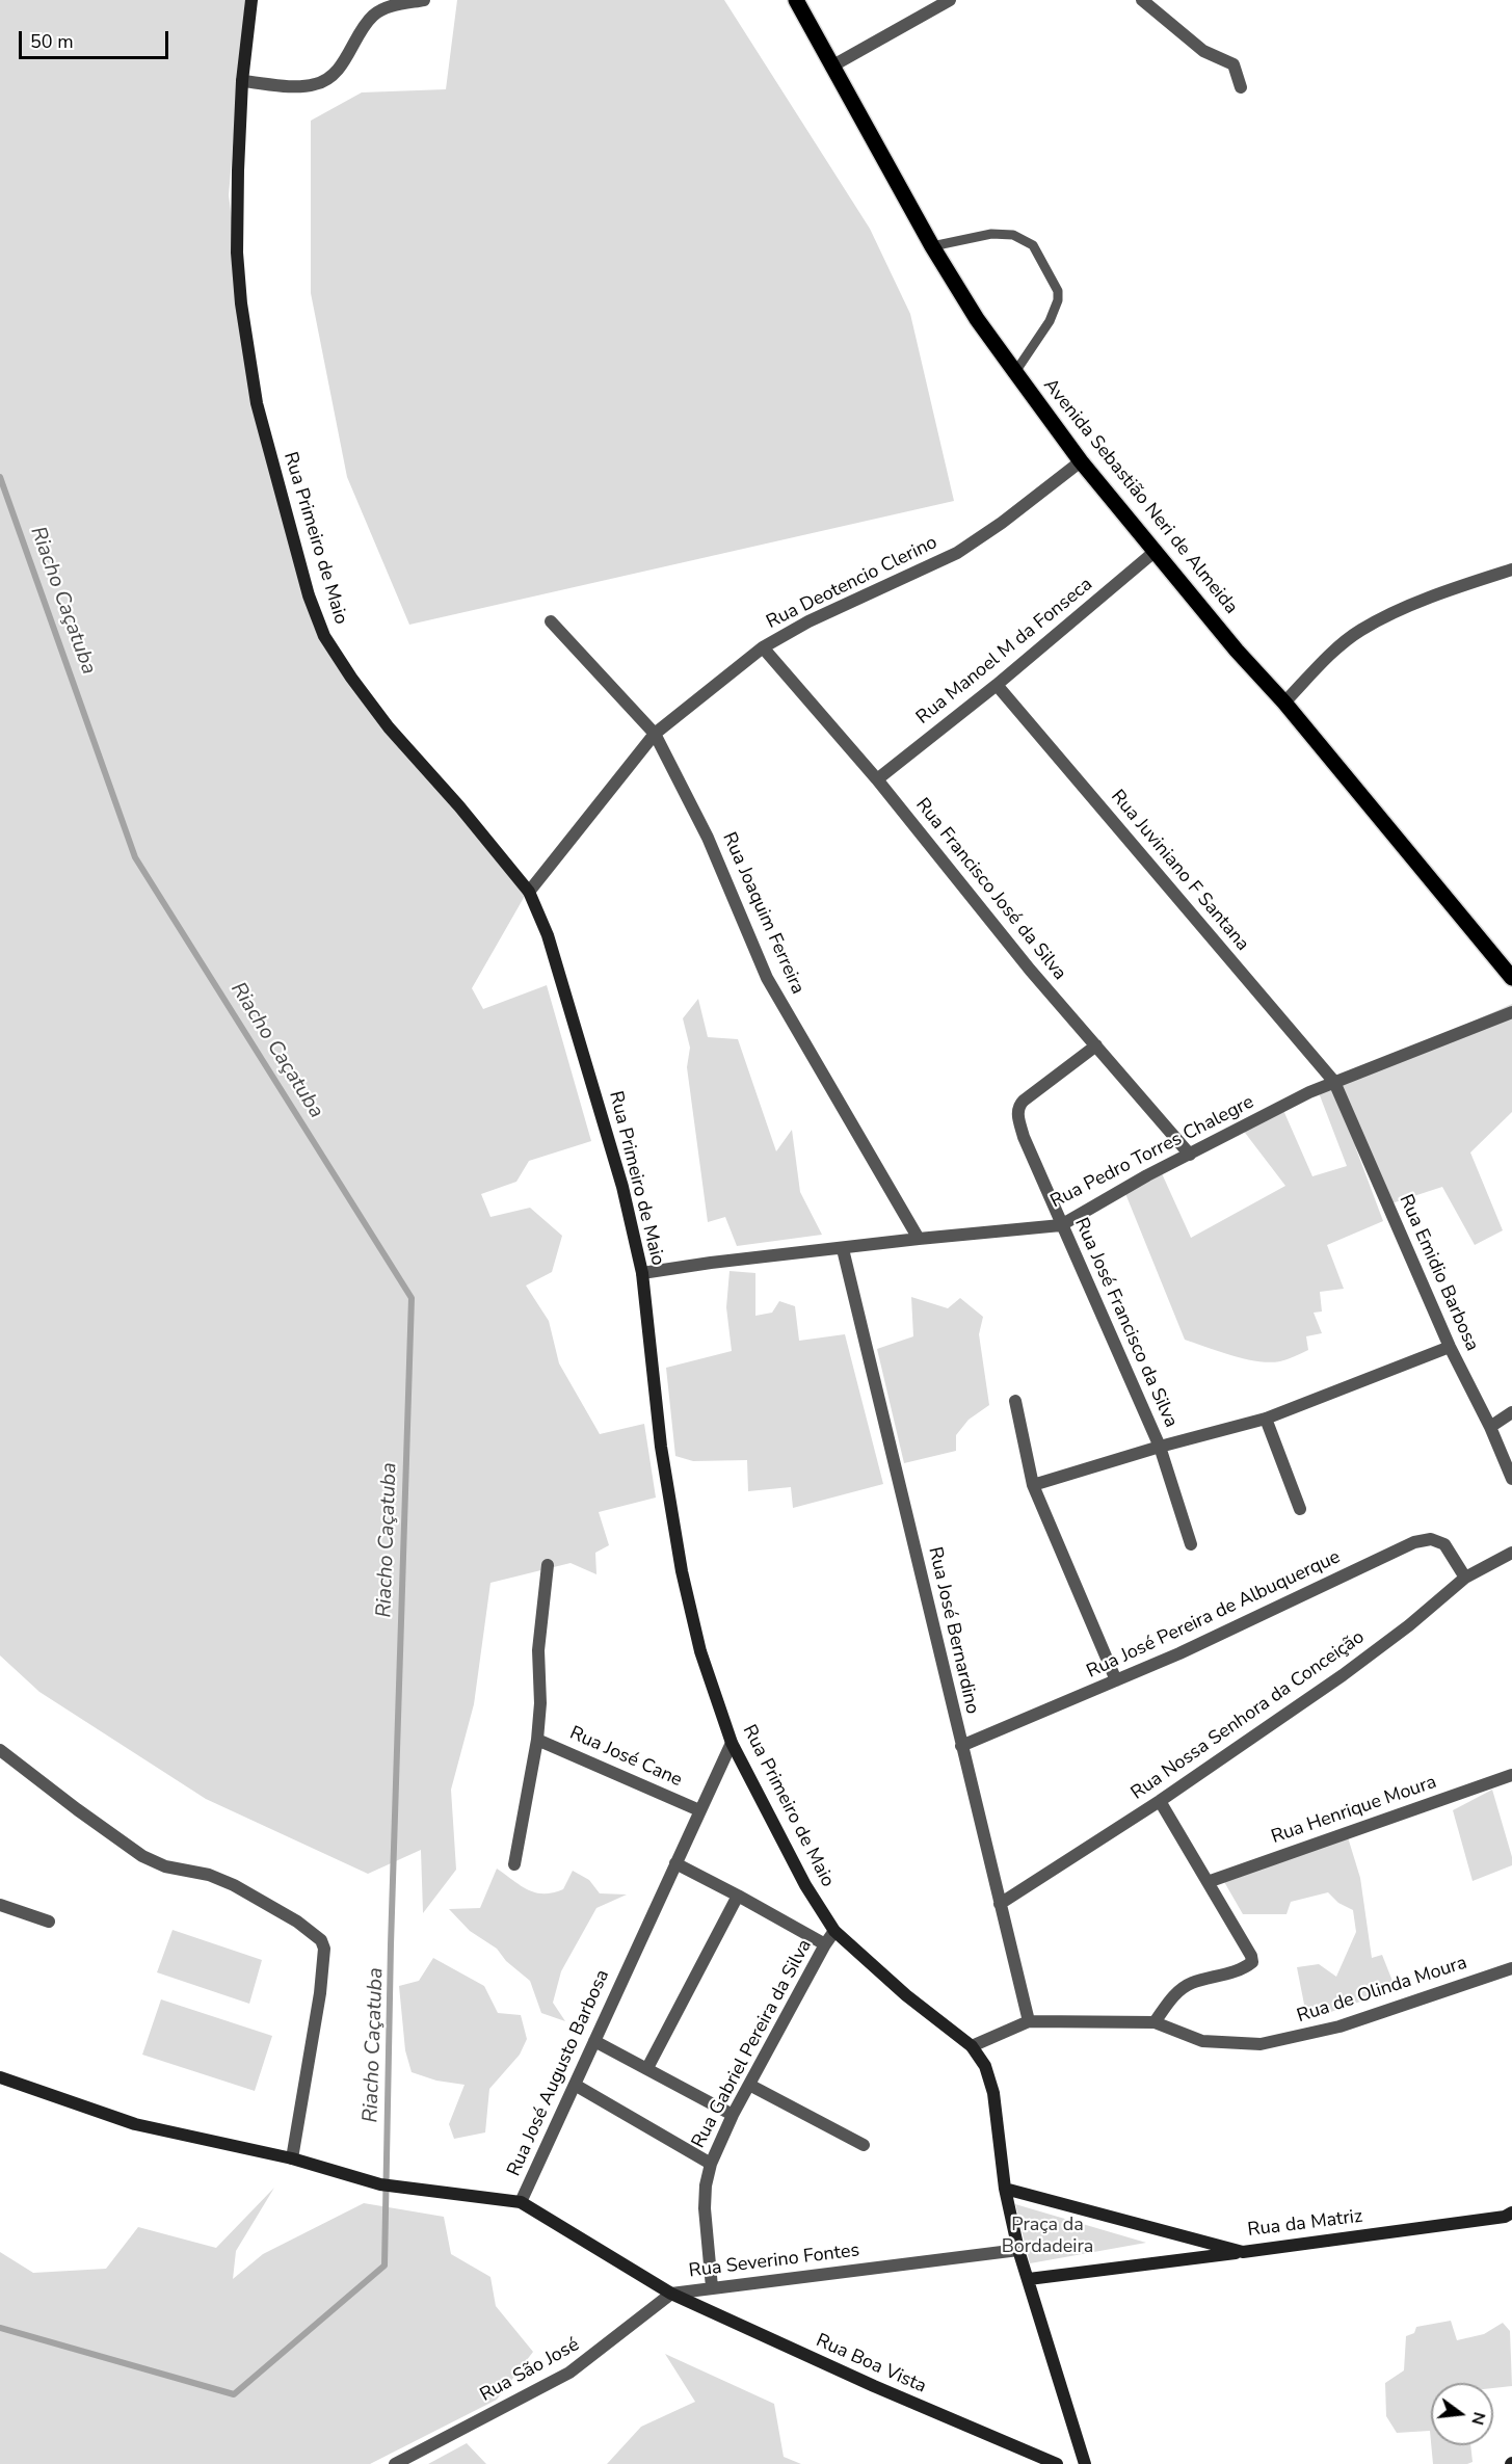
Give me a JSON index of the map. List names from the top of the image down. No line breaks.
{"streets":{"main road":["Avenida Sebastião Neri de Almeida"],"street":["Rua Primeiro de Maio","Rua Deotencio Clerino","Rua Manoel M da Fonseca","Rua Juviniano F Santana","Rua Francisco José da Silva","Rua Joaquim Ferreira","Rua Pedro Torres Chalegre","Rua Emidio Barbosa","Rua José Francisco da Silva","Rua José Pereira de Albuquerque","Rua José Bernardino","Rua Nossa Senhora da Conceição","Rua José Cane","Rua Henrique Moura","Rua de Olinda Moura","Rua Gabriel Pereira da Silva","Rua José Augusto Barbosa","Rua da Matriz","Rua Severino Fontes","Rua Boa Vista","Rua São José"]},"crossings":[["Avenida Sebastião Neri de Almeida","Rua Deotencio Clerino"],["Avenida Sebastião Neri de Almeida","Rua Manoel M da Fonseca"],["Rua Primeiro de Maio","Rua Deotencio Clerino"],["Rua Primeiro de Maio","Rua Pedro Torres Chalegre"],["Rua Primeiro de Maio","Rua Gabriel Pereira da Silva"],["Rua Primeiro de Maio","Rua José Augusto Barbosa"],["Rua Deotencio Clerino","Rua Francisco José da Silva"],["Rua Deotencio Clerino","Rua Joaquim Ferreira"],["Rua Manoel M da Fonseca","Rua Juviniano F Santana"],["Rua Manoel M da Fonseca","Rua Francisco José da Silva"],["Rua Juviniano F Santana","Rua Pedro Torres Chalegre"],["Rua Juviniano F Santana","Rua Emidio Barbosa"],["Rua Francisco José da Silva","Rua Pedro Torres Chalegre"],["Rua Francisco José da Silva","Rua José Francisco da Silva"],["Rua Joaquim Ferreira","Rua Pedro Torres Chalegre"],["Rua Pedro Torres Chalegre","Rua Emidio Barbosa"],["Rua Pedro Torres Chalegre","Rua José Francisco da Silva"],["Rua Pedro Torres Chalegre","Rua José Bernardino"],["Rua José Pereira de Albuquerque","Rua José Bernardino"],["Rua José Pereira de Albuquerque","Rua Nossa Senhora da Conceição"],["Rua José Bernardino","Rua Nossa Senhora da Conceição"],["Rua José Cane","Rua José Augusto Barbosa"],["Rua Gabriel Pereira da Silva","Rua Severino Fontes"],["Rua José Augusto Barbosa","Rua Severino Fontes"],["Rua Severino Fontes","Rua Boa Vista"],["Rua Severino Fontes","Rua São José"],["Rua Boa Vista","Rua São José"]],"water":["Riacho Caçatuba"],"parks":["Praça da Bordadeira"],"scale_bar":"50 m","north":"right"}
